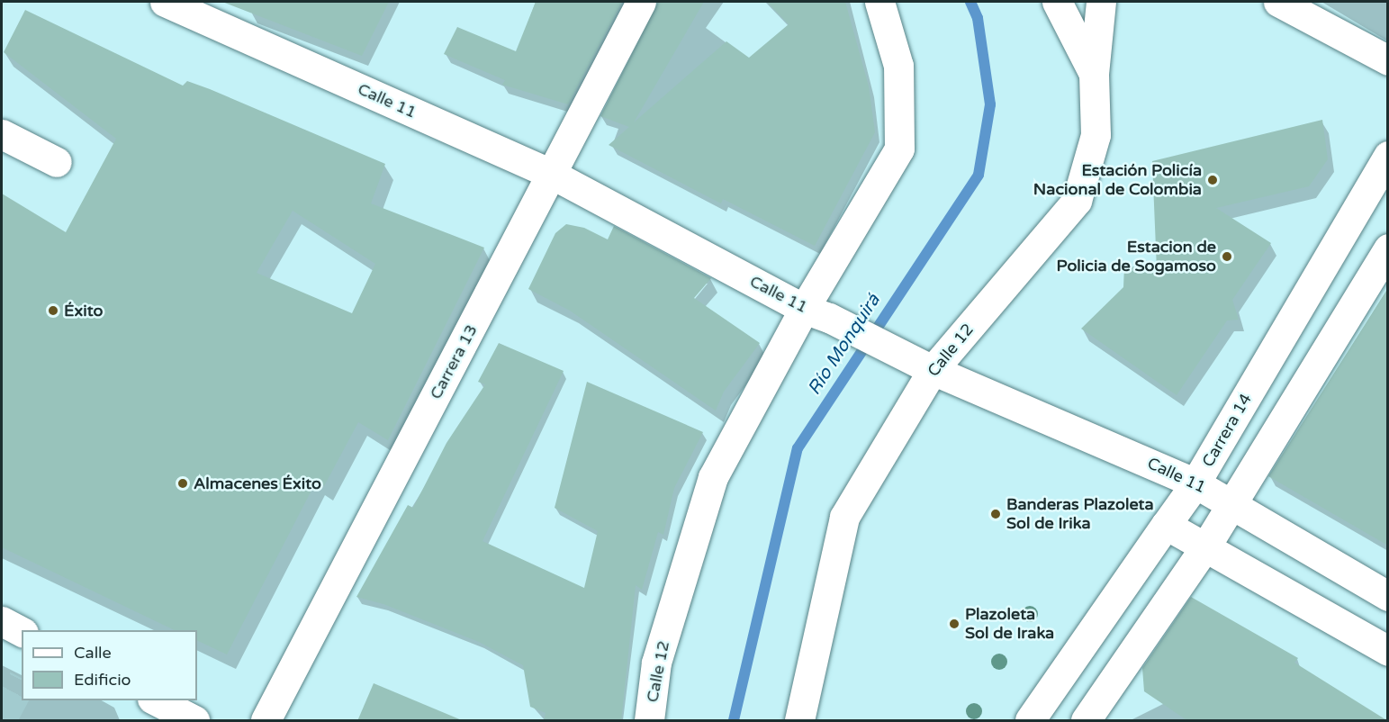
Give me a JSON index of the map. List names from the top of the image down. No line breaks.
{"streets":{"street":["Calle 11","Calle 12","Carrera 13","Carrera 14"]},"crossings":[["Calle 11","Calle 12"],["Calle 11","Carrera 13"],["Calle 11","Carrera 14"]],"water":["Río Monquirá"],"places":["Estación Policía Nacional de Colombia","Estacion de Policia de Sogamoso","Éxito","Almacenes Éxito","Banderas Plazoleta Sol de Irika","Plazoleta Sol de Iraka"],"legend":["Calle","Edificio"]}
